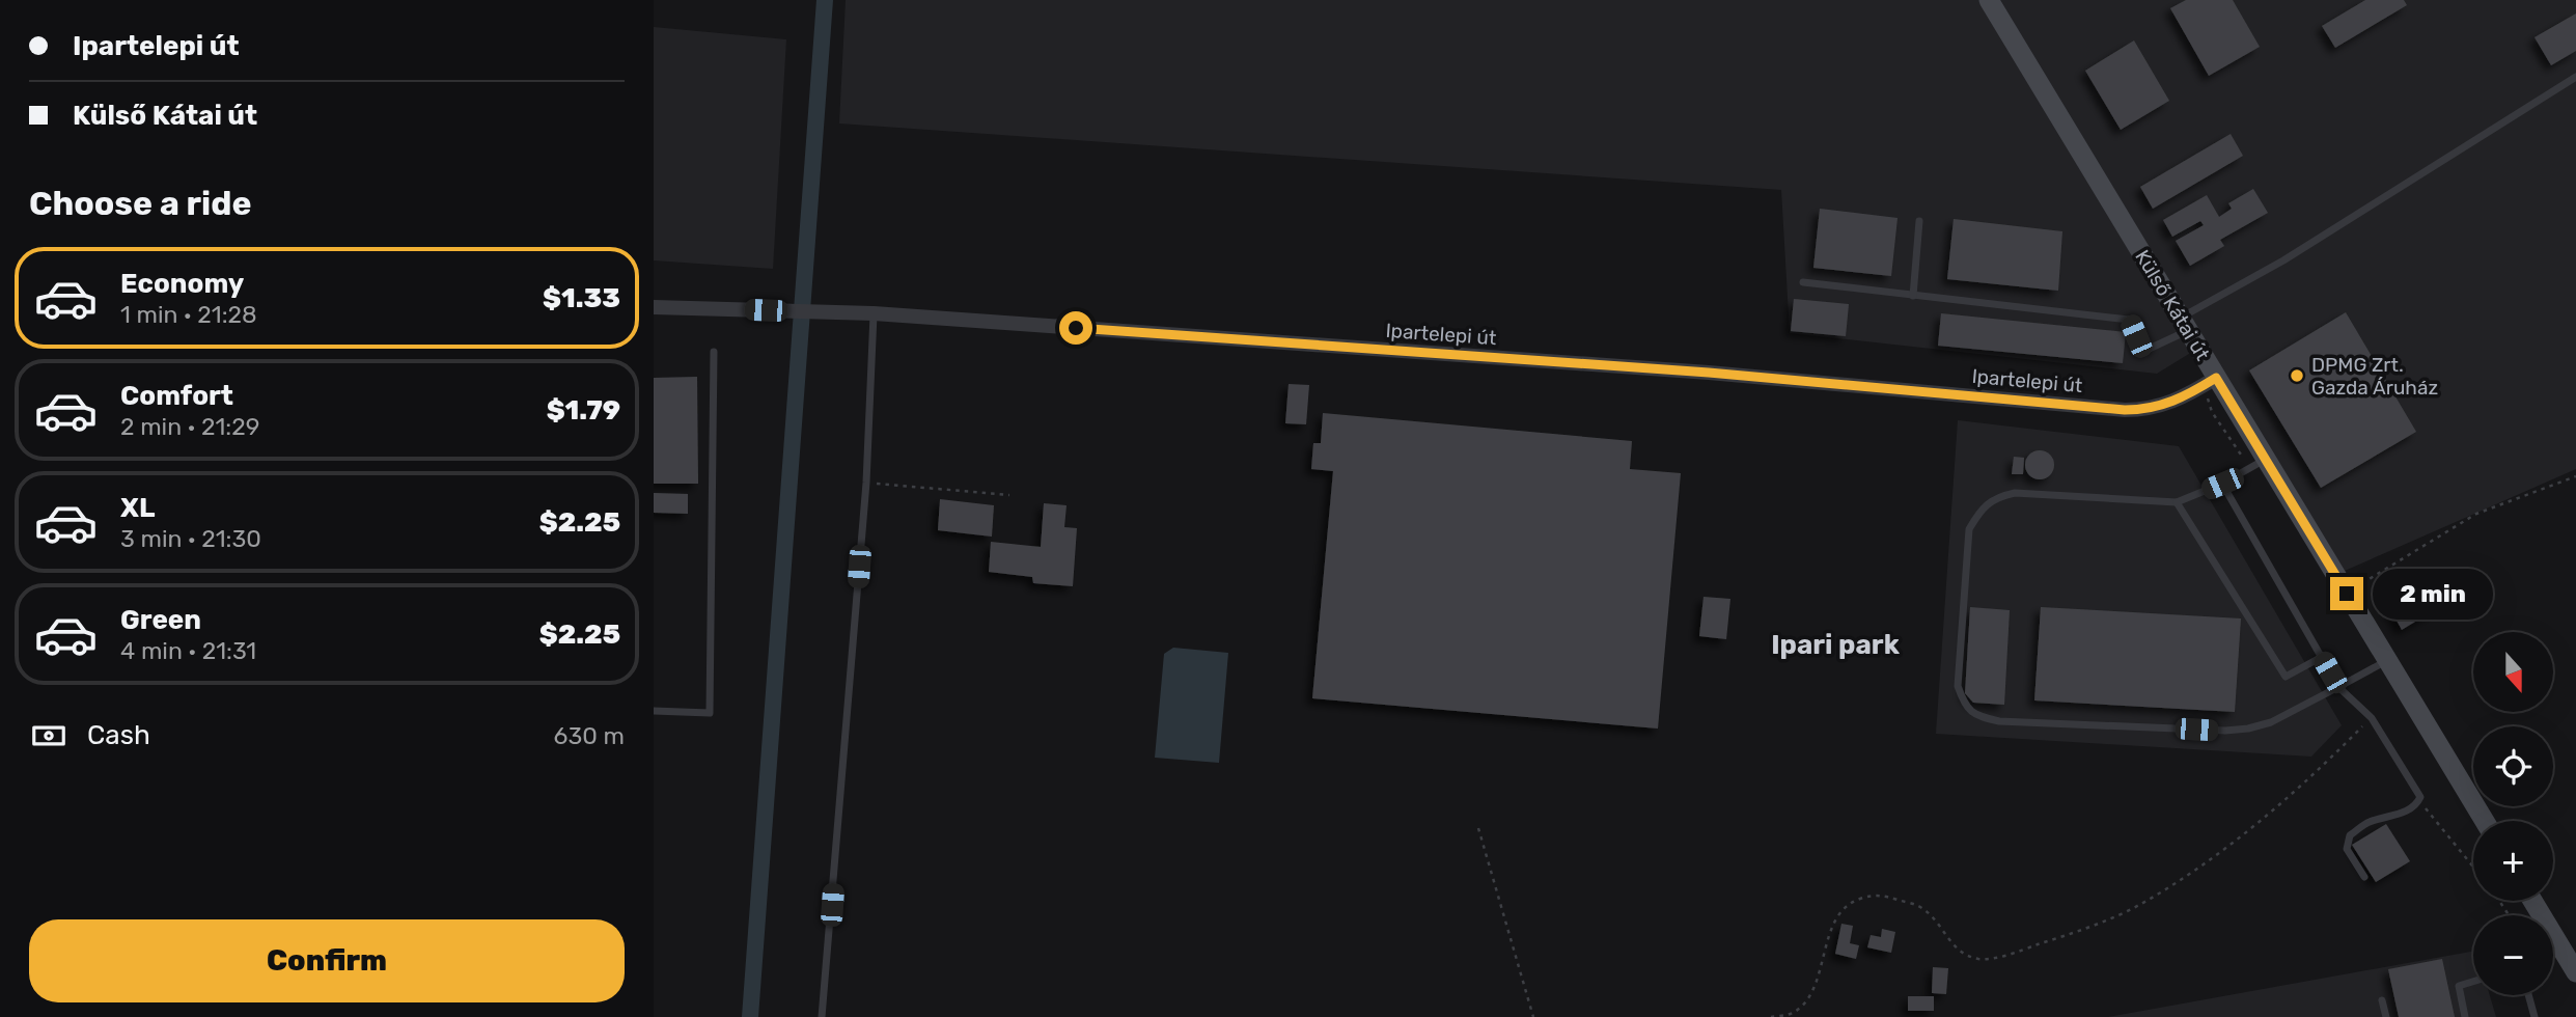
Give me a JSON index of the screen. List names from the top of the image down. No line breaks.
{"streets":{"main road":["Külső Kátai út"],"street":["Ipartelepi út"]},"crossings":[["Külső Kátai út","Ipartelepi út"]],"districts":["Ipari park"],"places":["DPMG Zrt. Gazda Áruház"],"north":"bottom","page":{"banner":["Ipartelepi út","Külső Kátai út"],"heading":"Choose a ride","list":[{"name":"Economy","note":"1 min · 21:28","value":"$1.33"},{"name":"Comfort","note":"2 min · 21:29","value":"$1.79"},{"name":"XL","note":"3 min · 21:30","value":"$2.25"},{"name":"Green","note":"4 min · 21:31","value":"$2.25"}],"bubble":"2 min","map_buttons":["+","−"],"pay":["Cash","630 m"],"buttons":"Confirm"}}
